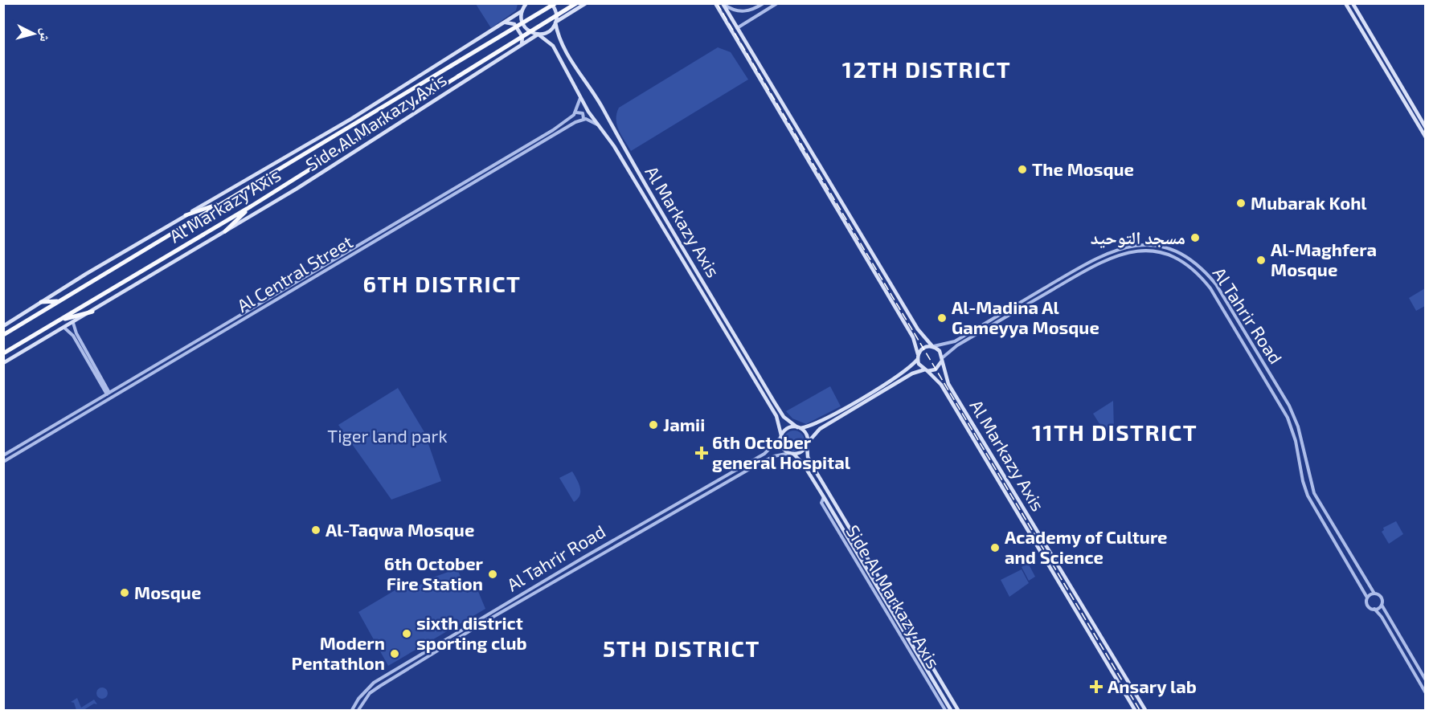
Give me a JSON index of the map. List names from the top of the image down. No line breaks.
{"streets":{"highway":["Al Markazy Axis"],"main road":["Side Al Markazy Axis"],"street":["Al Central Street","Al Tahrir Road"]},"crossings":[["Side Al Markazy Axis","Al Markazy Axis"],["Al Markazy Axis","Al Tahrir Road"]],"districts":["12TH DISTRICT","6TH DISTRICT","11TH DISTRICT","5TH DISTRICT"],"parks":["Tiger land park"],"places":{"other":["The Mosque","Mubarak Kohl","مسجد التوحيد","Al-Maghfera Mosque","Al-Madina Al Gameyya Mosque","Jamii","Al-Taqwa Mosque","Academy of Culture and Science","6th October Fire Station","Mosque","sixth district sporting club","Modern Pentathlon"],"health":["6th October general Hospital","Ansary lab"]},"north":"right"}
